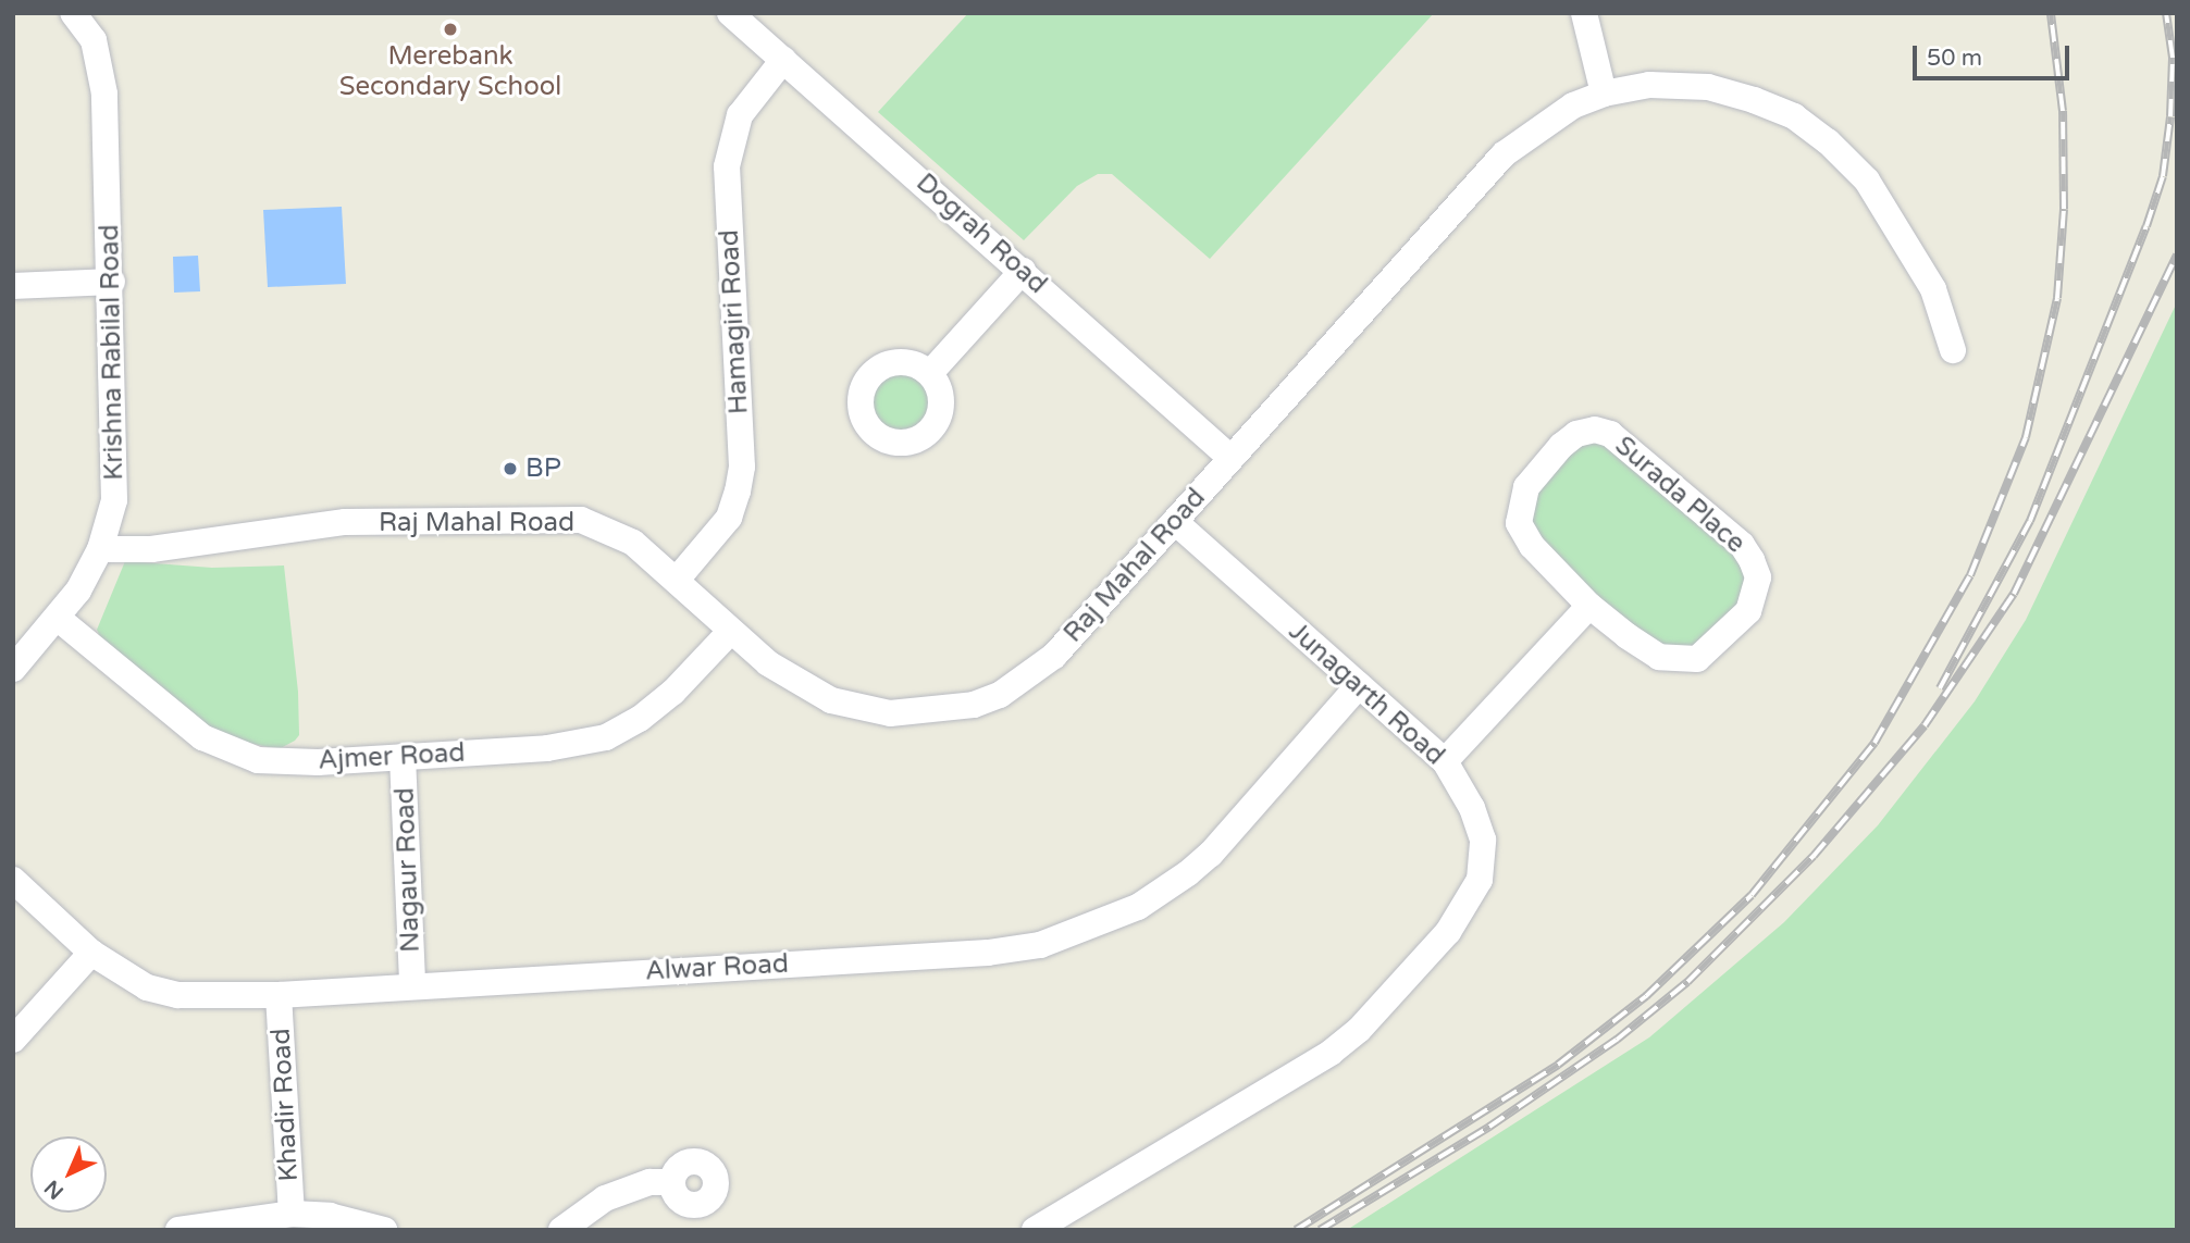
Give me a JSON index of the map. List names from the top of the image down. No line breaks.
{"streets":{"street":["Dograh Road","Hamagiri Road","Krishna Rabilal Road","Surada Place","Raj Mahal Road","Junagarth Road","Ajmer Road","Nagaur Road","Alwar Road","Khadir Road"]},"crossings":[["Dograh Road","Hamagiri Road"],["Dograh Road","Raj Mahal Road"],["Hamagiri Road","Raj Mahal Road"],["Krishna Rabilal Road","Raj Mahal Road"],["Krishna Rabilal Road","Ajmer Road"],["Raj Mahal Road","Junagarth Road"],["Raj Mahal Road","Ajmer Road"],["Junagarth Road","Alwar Road"],["Ajmer Road","Nagaur Road"],["Nagaur Road","Alwar Road"],["Alwar Road","Khadir Road"]],"places":["Merebank Secondary School","BP"],"scale_bar":"50 m","north":"bottom left"}
